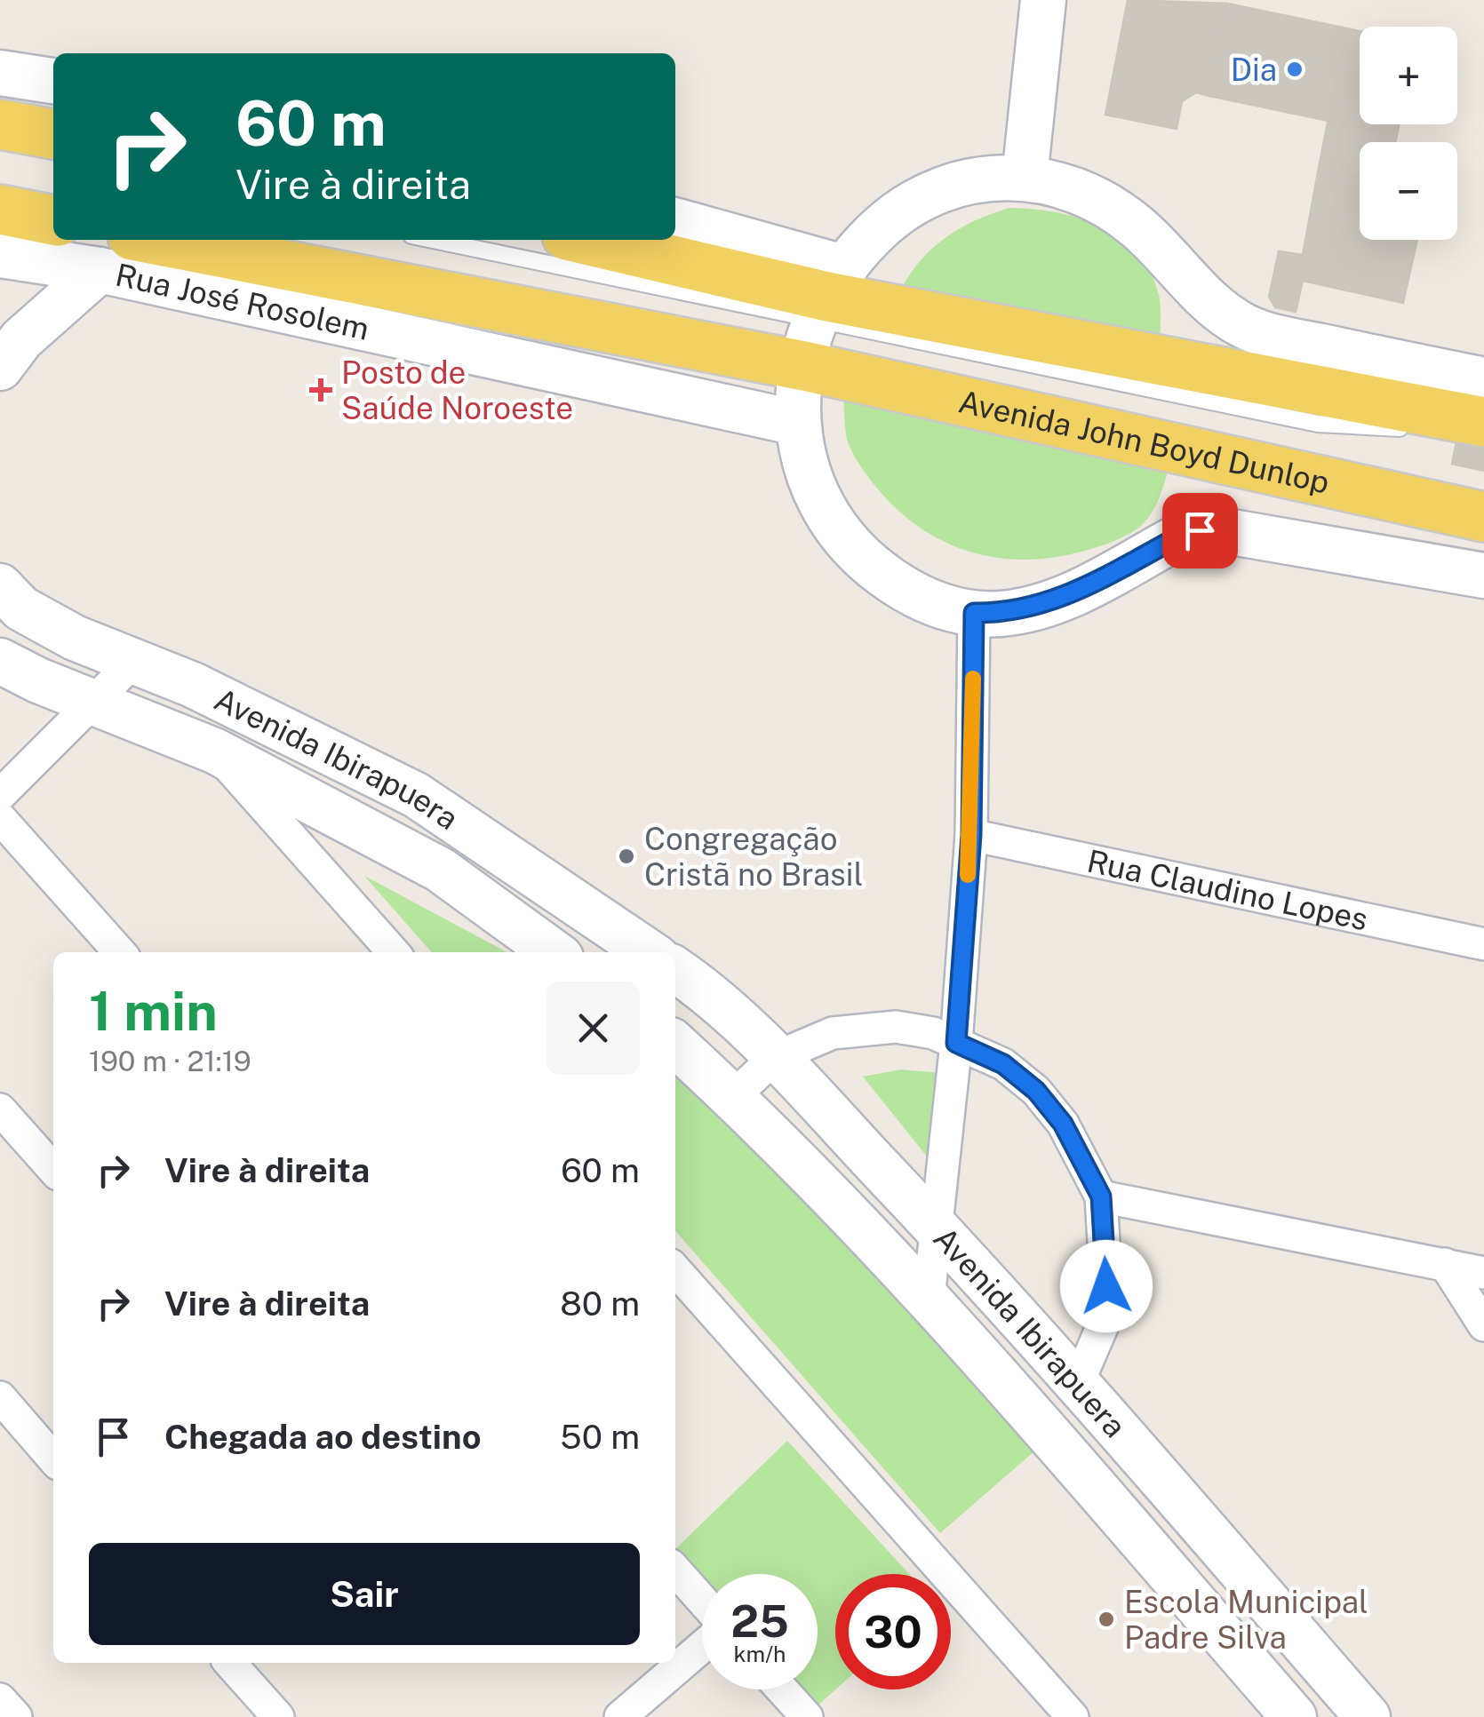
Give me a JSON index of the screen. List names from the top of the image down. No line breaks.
{"streets":{"main road":["Avenida John Boyd Dunlop"],"street":["Rua José Rosolem","Avenida Ibirapuera","Rua Claudino Lopes"]},"places":{"other":["Dia","Congregação Cristã no Brasil","Escola Municipal Padre Silva"],"health":["Posto de Saúde Noroeste"]},"page":{"map_buttons":["+","−"],"turn":["60 m","Vire à direita"],"heading":["1 min","190 m · 21:19"],"list":[{"name":"Vire à direita","value":"60 m"},{"name":"Vire à direita","value":"80 m"},{"name":"Chegada ao destino","value":"50 m"}],"buttons":"Sair","speed":"25 km/h","limit":"30"}}
